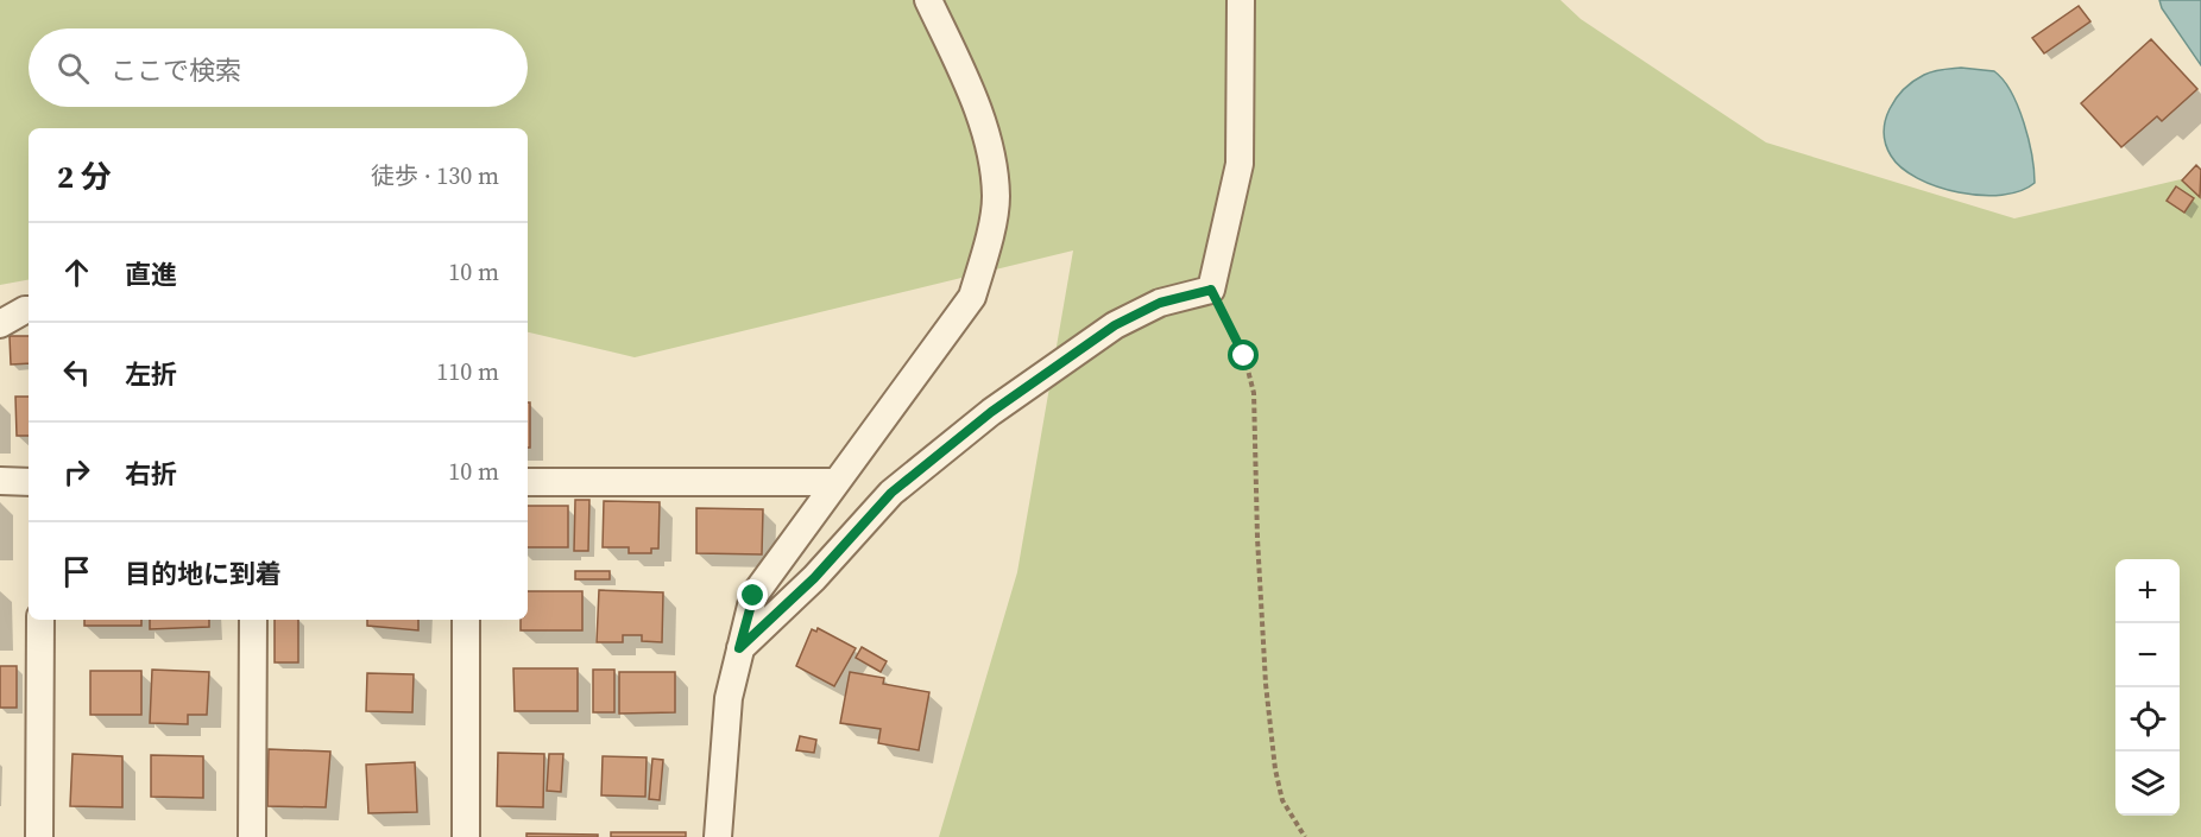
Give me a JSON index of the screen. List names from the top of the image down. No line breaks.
{"page":{"search":"ここで検索","heading":["2 分","徒歩 · 130 m"],"list":[["直進","10 m"],["左折","110 m"],["右折","10 m"],"目的地に到着"],"map_buttons":["+","−"]}}
